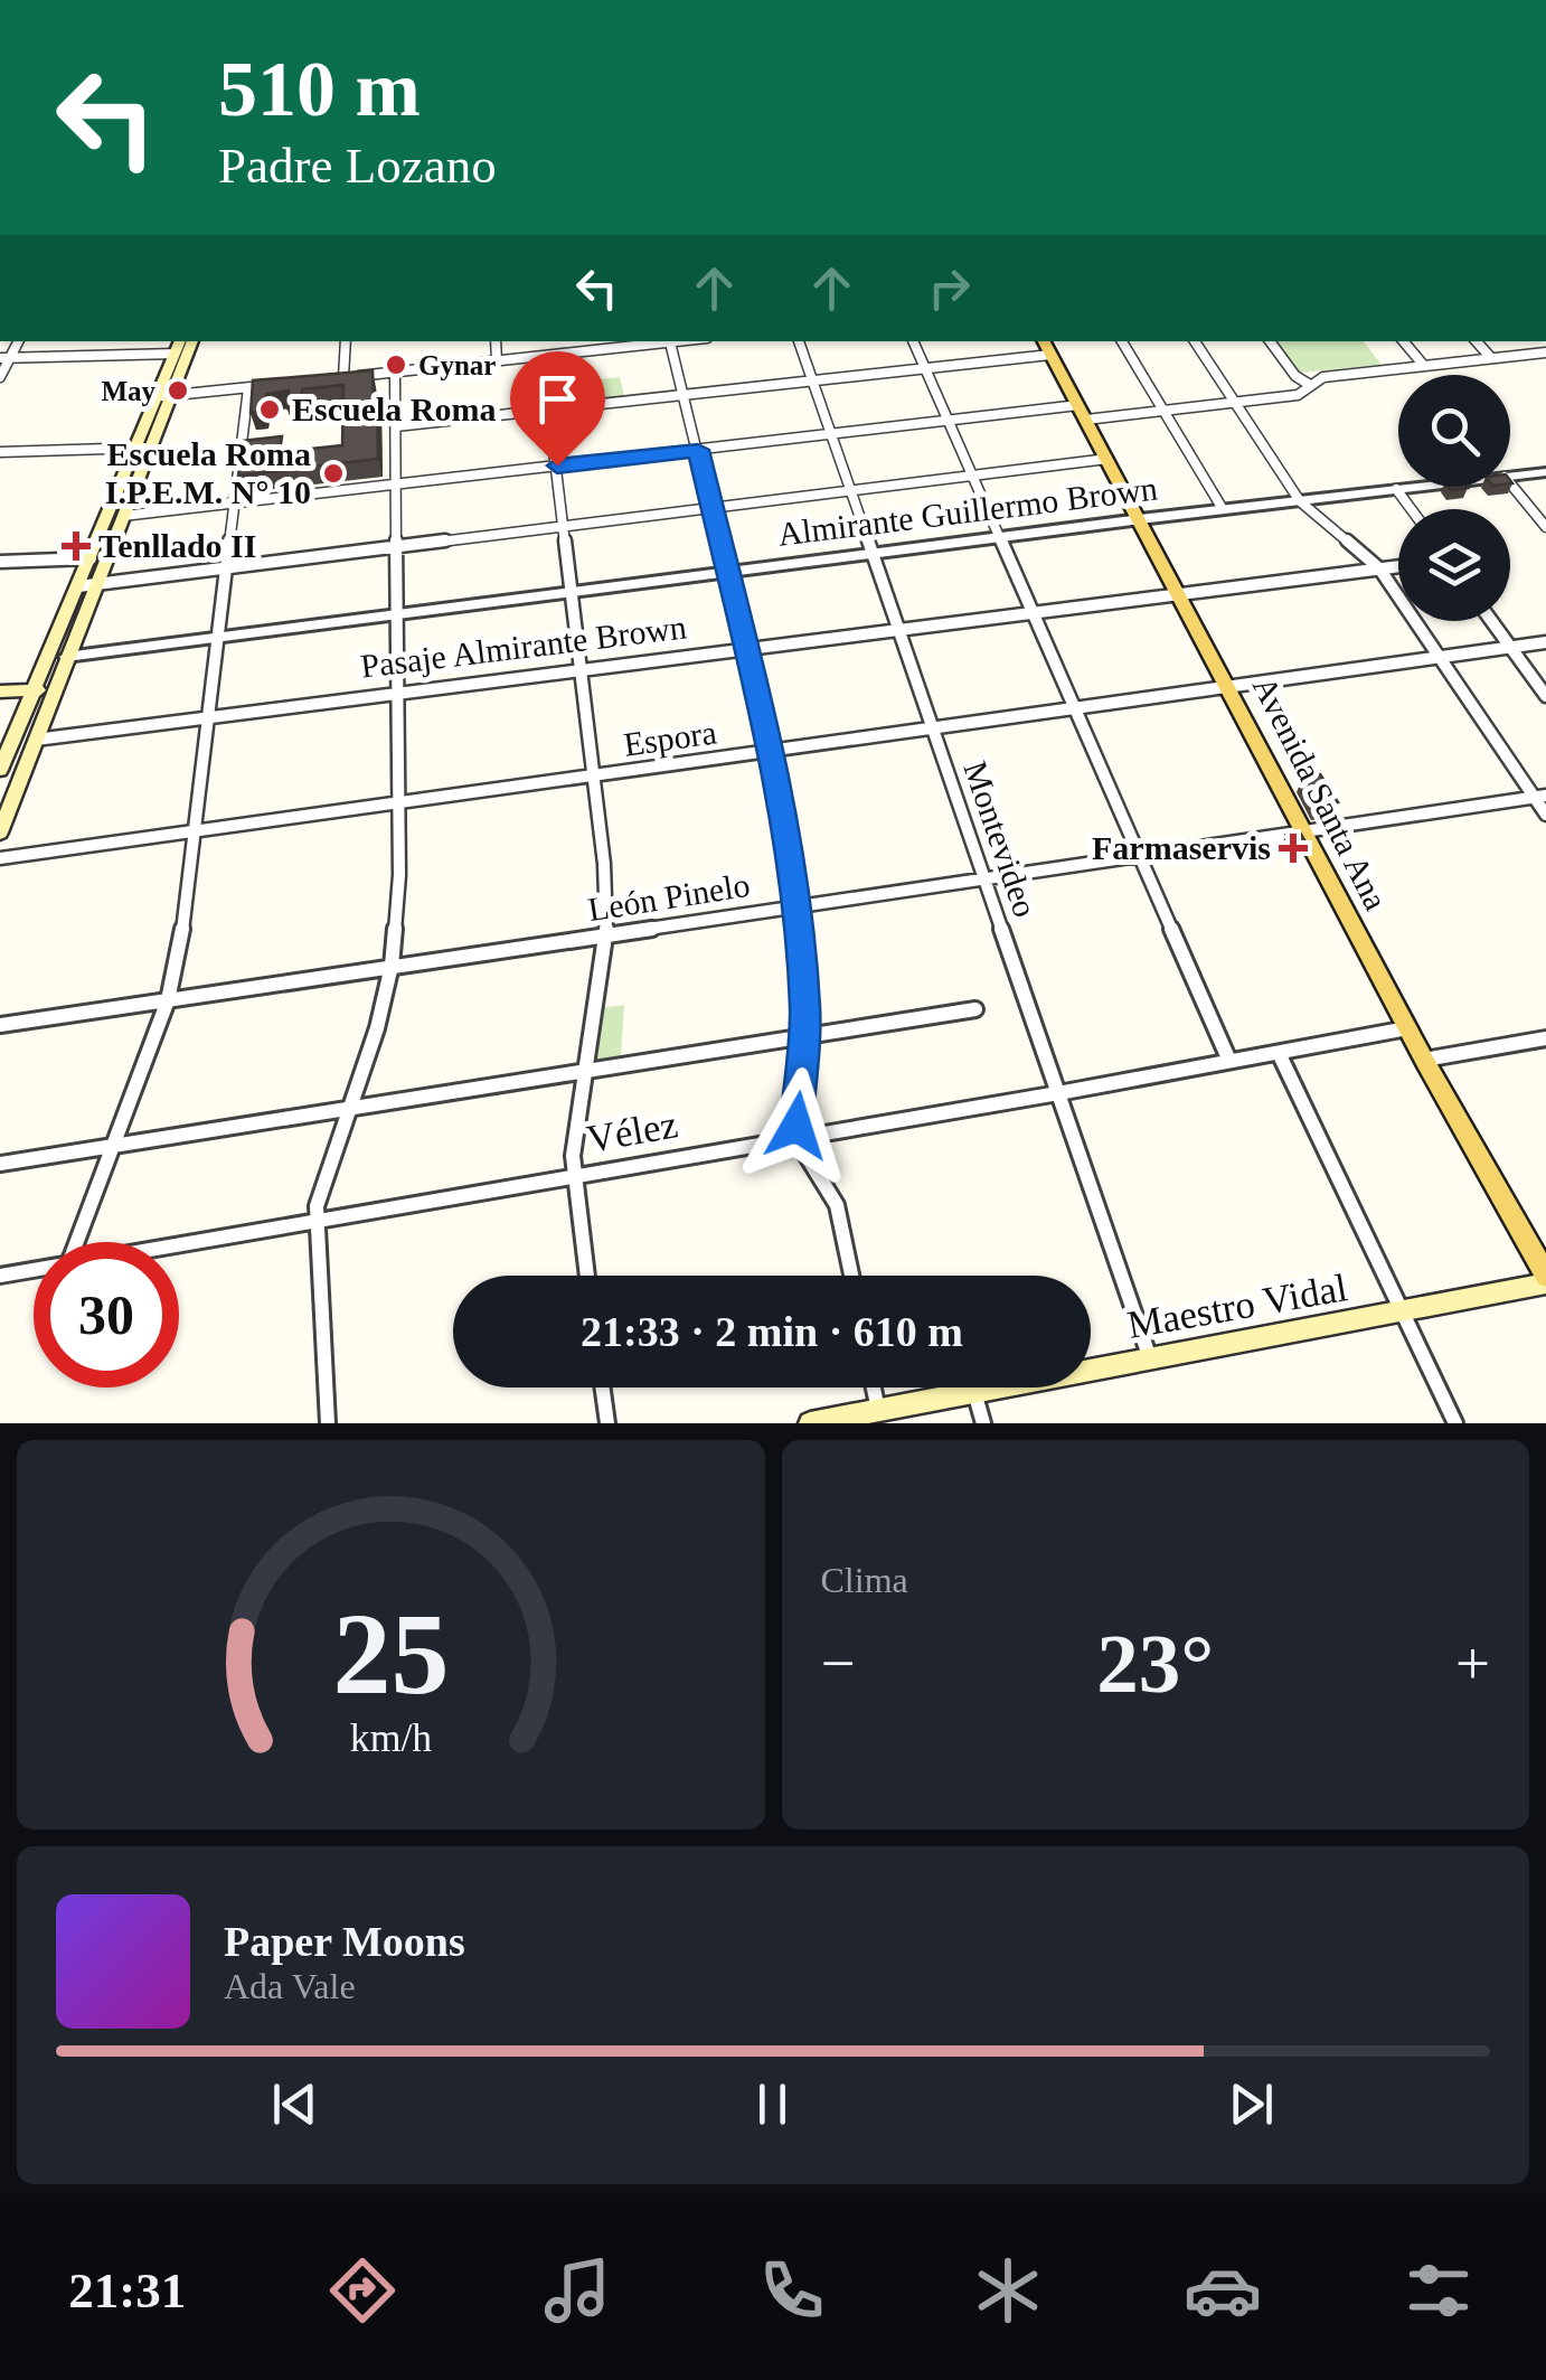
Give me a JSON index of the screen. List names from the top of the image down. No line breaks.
{"streets":{"main road":["Avenida Santa Ana","Maestro Vidal"],"street":["Almirante Guillermo Brown","Pasaje Almirante Brown","Espora","Montevideo","León Pinelo","Vélez"]},"crossings":[["Almirante Guillermo Brown","Avenida Santa Ana"],["Almirante Guillermo Brown","Montevideo"],["Pasaje Almirante Brown","Avenida Santa Ana"],["Pasaje Almirante Brown","Montevideo"],["Espora","Avenida Santa Ana"],["Espora","Montevideo"],["Avenida Santa Ana","León Pinelo"],["Avenida Santa Ana","Vélez"],["Avenida Santa Ana","Maestro Vidal"],["Montevideo","León Pinelo"],["Montevideo","Vélez"],["Montevideo","Maestro Vidal"]],"places":{"other":["Gynar","May","Escuela Roma","Escuela Roma I.P.E.M. N° 10"],"health":["Tenllado II","Farmaservis"]},"page":{"turn":["510 m","Padre Lozano"],"limit":"30","trip":"21:33 · 2 min · 610 m","tile":"Clima","heat":["−","23°","+"],"song":["Paper Moons","Ada Vale"],"tabs":"21:31","gauge":["25","km/h"]}}
